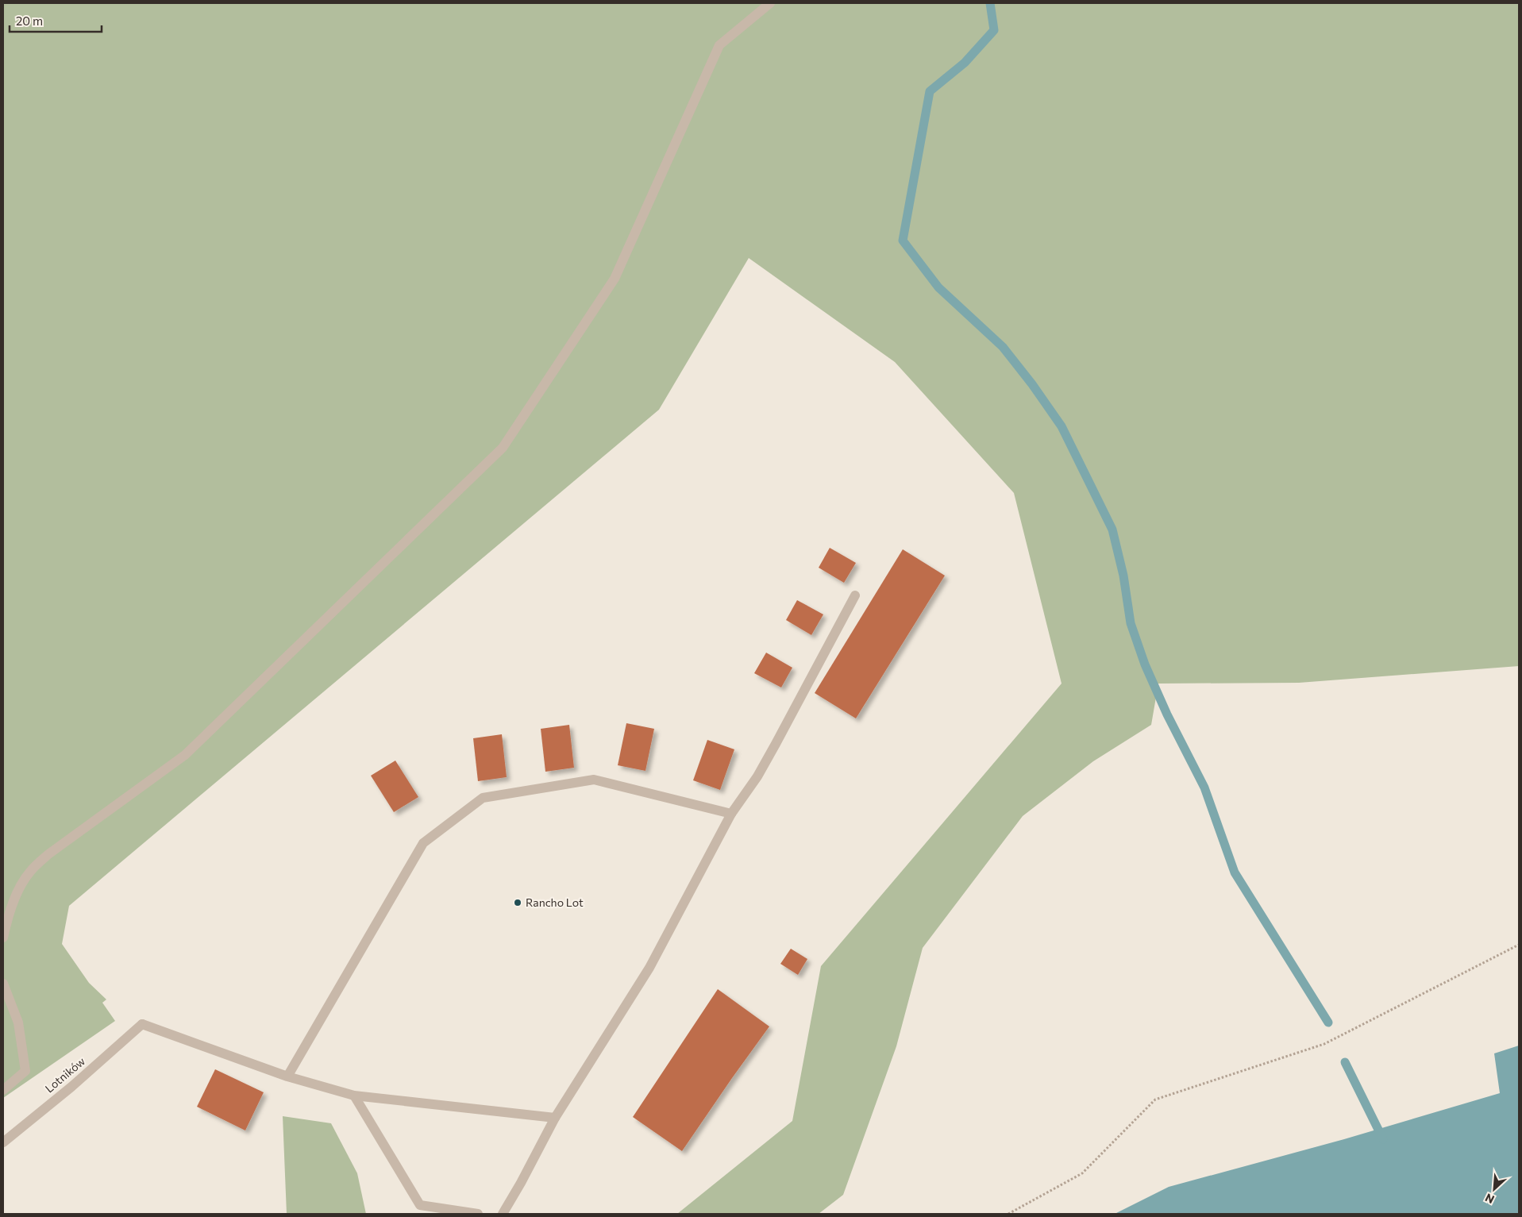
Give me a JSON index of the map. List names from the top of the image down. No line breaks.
{"streets":{"street":["Lotników"]},"places":["Rancho Lot"],"scale_bar":"20 m","north":"bottom left"}
